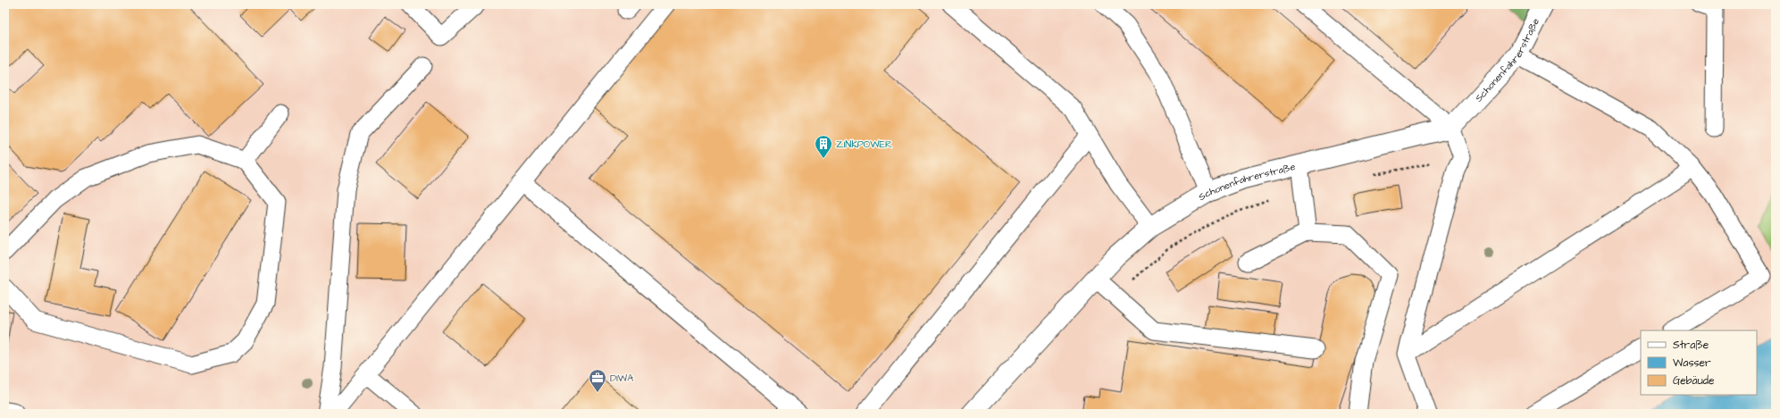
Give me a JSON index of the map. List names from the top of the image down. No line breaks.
{"streets":{"street":["Schonenfahrerstraße"]},"places":{"building":["ZINKPOWER"],"office":["DIWA"]},"legend":["Straße","Wasser","Gebäude"]}
